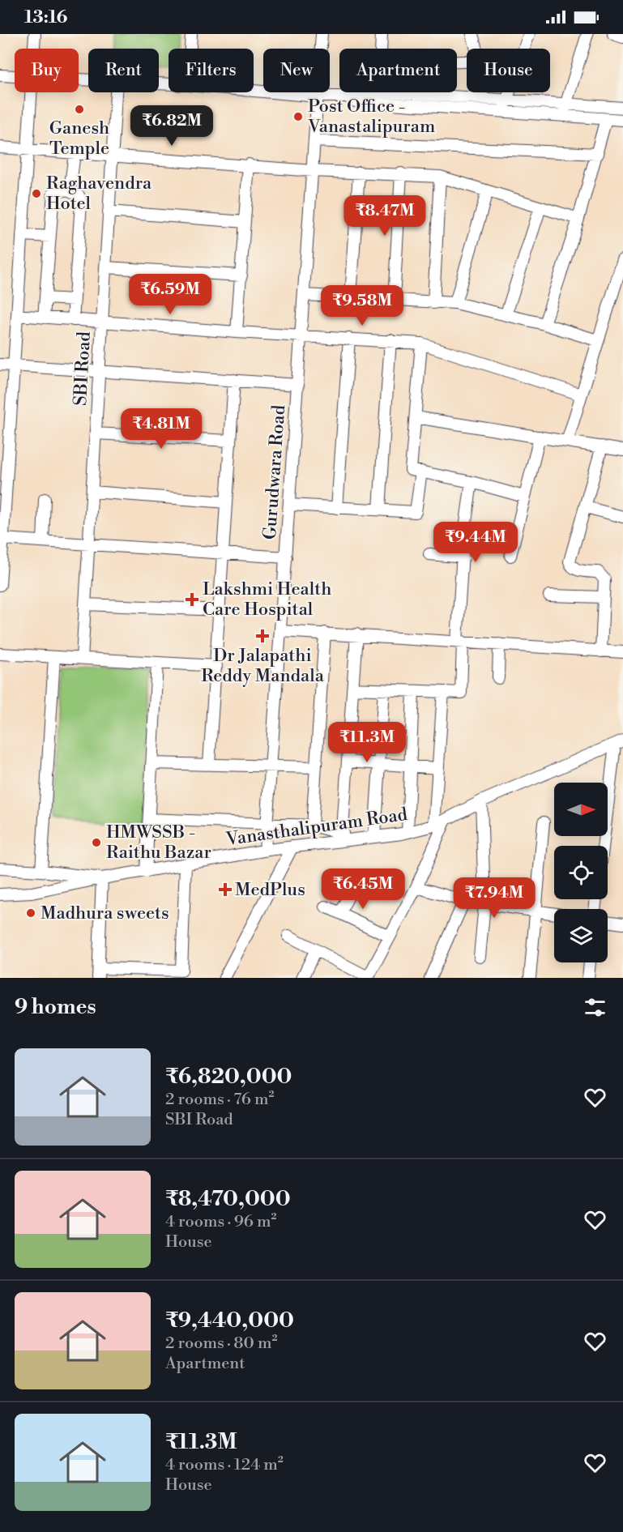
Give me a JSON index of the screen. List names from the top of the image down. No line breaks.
{"streets":{"street":["SBI Road","Gurudwara Road","Vanasthalipuram Road"]},"crossings":[["Gurudwara Road","Vanasthalipuram Road"]],"places":{"other":["Ganesh Temple","Post Office - Vanastalipuram","Raghavendra Hotel","HMWSSB - Raithu Bazar","Madhura sweets"],"health":["Lakshmi Health Care Hospital","Dr Jalapathi Reddy Mandala","MedPlus"]},"north":"right","page":{"status":"13:16","chip":["Buy","Rent","Filters","New","Apartment","House"],"price":["₹6.82M","₹8.47M","₹6.59M","₹9.58M","₹4.81M","₹9.44M","₹11.3M","₹6.45M","₹7.94M"],"heading":"9 homes","list":[{"name":"₹6,820,000","note":"2 rooms · 76 m² · SBI Road"},{"name":"₹8,470,000","note":"4 rooms · 96 m² · House"},{"name":"₹9,440,000","note":"2 rooms · 80 m² · Apartment"},{"name":"₹11.3M","note":"4 rooms · 124 m² · House"}]}}
